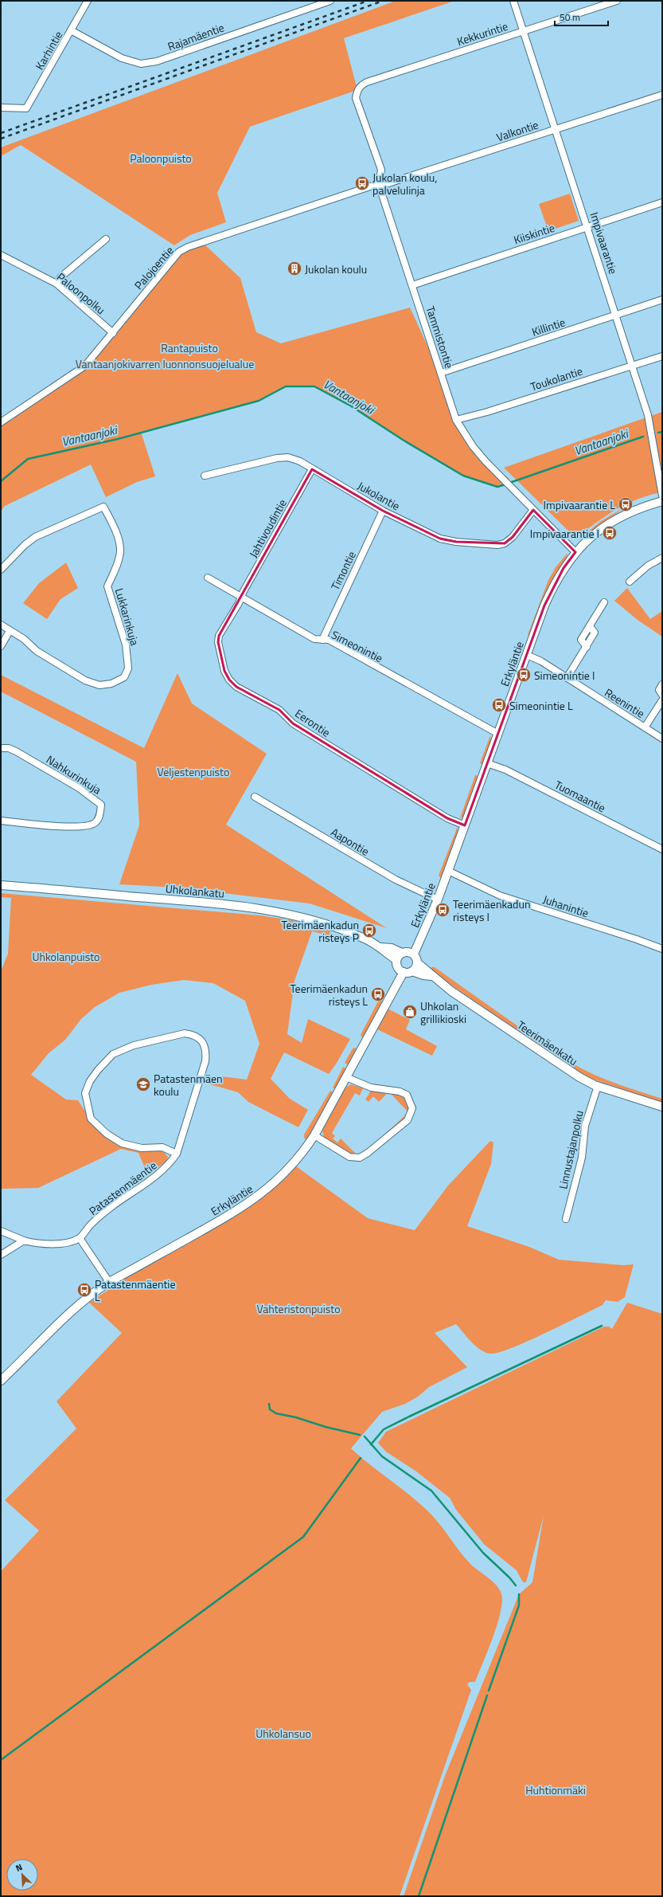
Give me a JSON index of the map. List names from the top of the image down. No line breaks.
{"streets":{"street":["Kekkurintie","Rajamäentie","Karhintie","Valkontie","Kiiskintie","Impivaarantie","Palojoentie","Paloonpolku","Killintie","Tammistontie","Toukolantie","Jukolantie","Jahtivoudintie","Timontie","Lukkarinkuja","Simeonintie","Erkyläntie","Reenintie","Eerontie","Nahkurinkuja","Tuomaantie","Aapontie","Uhkolankatu","Juhanintie","Teerimäenkatu","Linnustajanpolku","Patastenmäentie"]},"crossings":[["Kekkurintie","Impivaarantie"],["Kekkurintie","Tammistontie"],["Rajamäentie","Karhintie"],["Valkontie","Impivaarantie"],["Valkontie","Palojoentie"],["Valkontie","Tammistontie"],["Kiiskintie","Impivaarantie"],["Kiiskintie","Tammistontie"],["Impivaarantie","Killintie"],["Impivaarantie","Toukolantie"],["Palojoentie","Paloonpolku"],["Palojoentie","Tammistontie"],["Killintie","Tammistontie"],["Tammistontie","Toukolantie"],["Tammistontie","Jukolantie"],["Tammistontie","Erkyläntie"],["Jukolantie","Jahtivoudintie"],["Jukolantie","Timontie"],["Jahtivoudintie","Simeonintie"],["Jahtivoudintie","Eerontie"],["Timontie","Simeonintie"],["Simeonintie","Erkyläntie"],["Simeonintie","Eerontie"],["Erkyläntie","Reenintie"],["Erkyläntie","Eerontie"],["Erkyläntie","Tuomaantie"],["Erkyläntie","Aapontie"],["Erkyläntie","Uhkolankatu"],["Erkyläntie","Juhanintie"],["Erkyläntie","Teerimäenkatu"],["Uhkolankatu","Teerimäenkatu"],["Teerimäenkatu","Linnustajanpolku"]],"water":["Vantaanjoki"],"parks":["Paloonpuisto","Rantapuisto","Vantaanjokivarren luonnonsuojelualue","Veljestenpuisto","Uhkolanpuisto","Vahteristonpuisto","Uhkolansuo","Huhtionmäki"],"places":{"bus stop":["Jukolan koulu, palvelulinja","Impivaarantie L","Impivaarantie I","Simeonintie I","Simeonintie L","Teerimäenkadun risteys I","Teerimäenkadun risteys P","Teerimäenkadun risteys L","Patastenmäentie L"],"building":["Jukolan koulu"],"shop":["Uhkolan grillikioski"],"school or university":["Patastenmäen koulu"]},"scale_bar":"50 m","north":"top left"}
